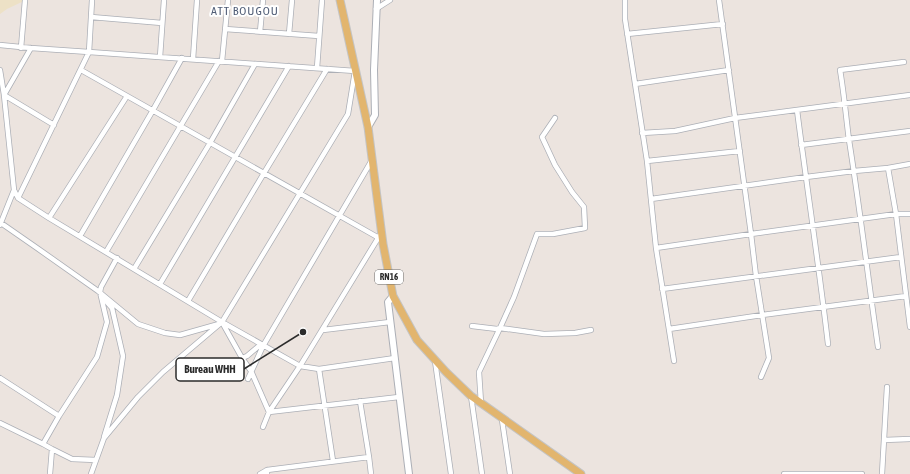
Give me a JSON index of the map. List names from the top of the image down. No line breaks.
{"streets":{"main road":["RN16"]},"districts":["ATT BOUGOU"],"places":["Bureau WHH"]}
